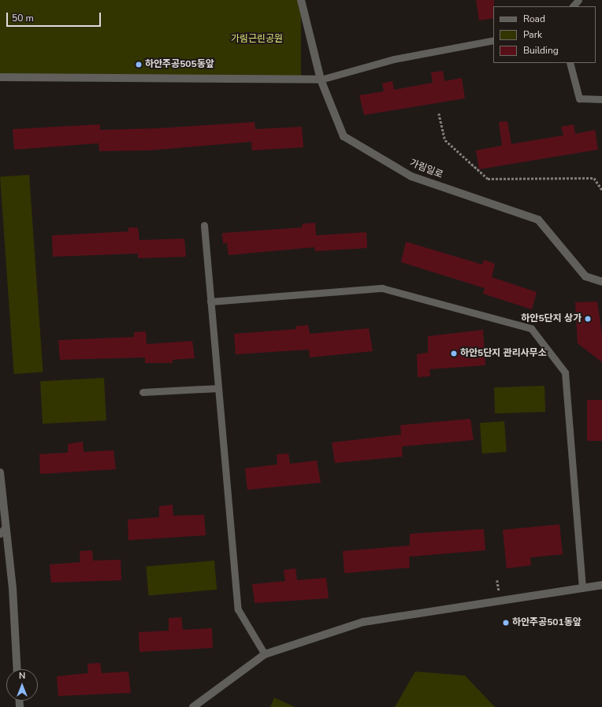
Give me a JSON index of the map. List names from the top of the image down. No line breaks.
{"streets":{"street":["가림일로"]},"parks":["가림근린공원"],"places":["하안주공505동앞","하안5단지 상가","하안5단지 관리사무소","하안주공501동앞"],"legend":["Road","Park","Building"],"scale_bar":"50 m","north":"top"}
